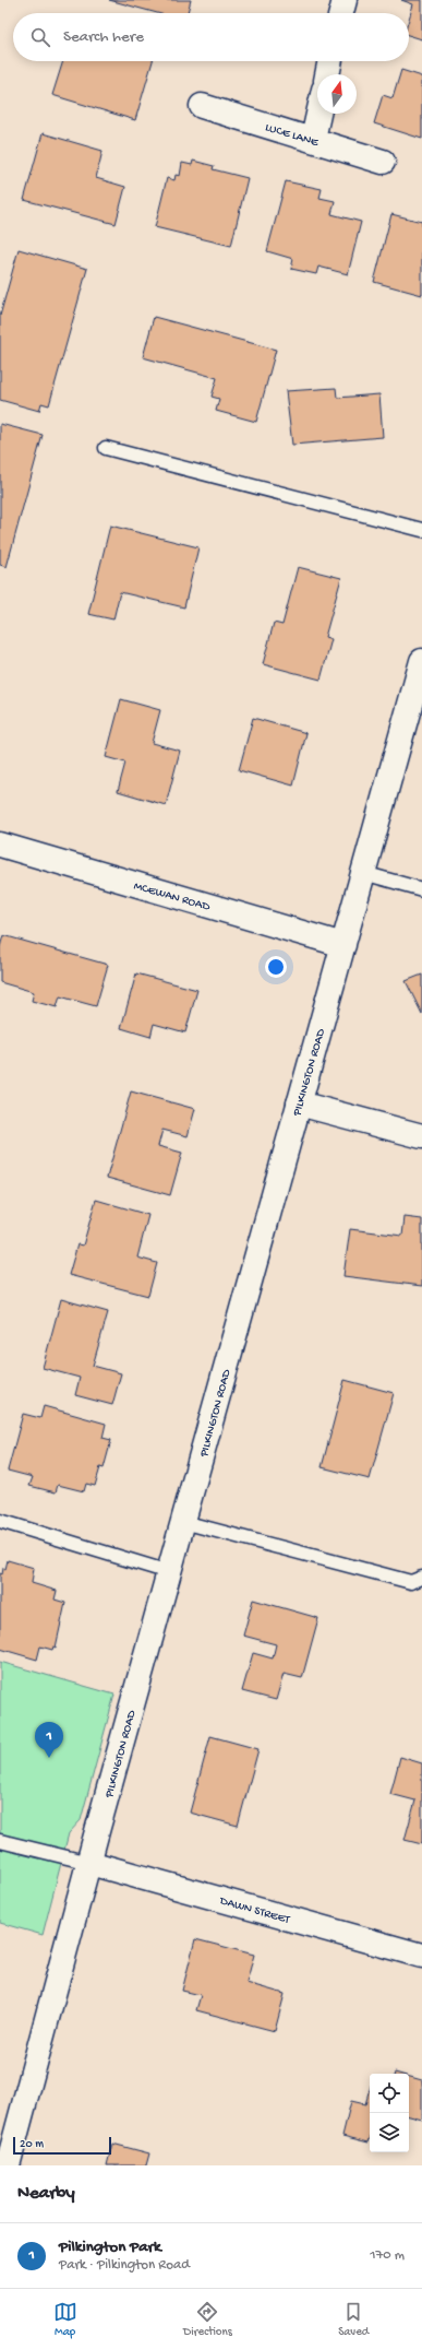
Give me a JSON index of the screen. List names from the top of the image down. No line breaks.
{"streets":{"street":["LUCE LANE","MCEWAN ROAD","PILKINGTON ROAD","DAWN STREET"]},"crossings":[["MCEWAN ROAD","PILKINGTON ROAD"],["PILKINGTON ROAD","DAWN STREET"]],"scale_bar":"20 m","north":"top","page":{"search":"Search here","pins":"1","scale":"20 m","heading":"Nearby","list":[{"mark":"1","name":"Pilkington Park","note":"Park · Pilkington Road","value":"170 m"}],"nav":["Map","Directions","Saved"]}}
